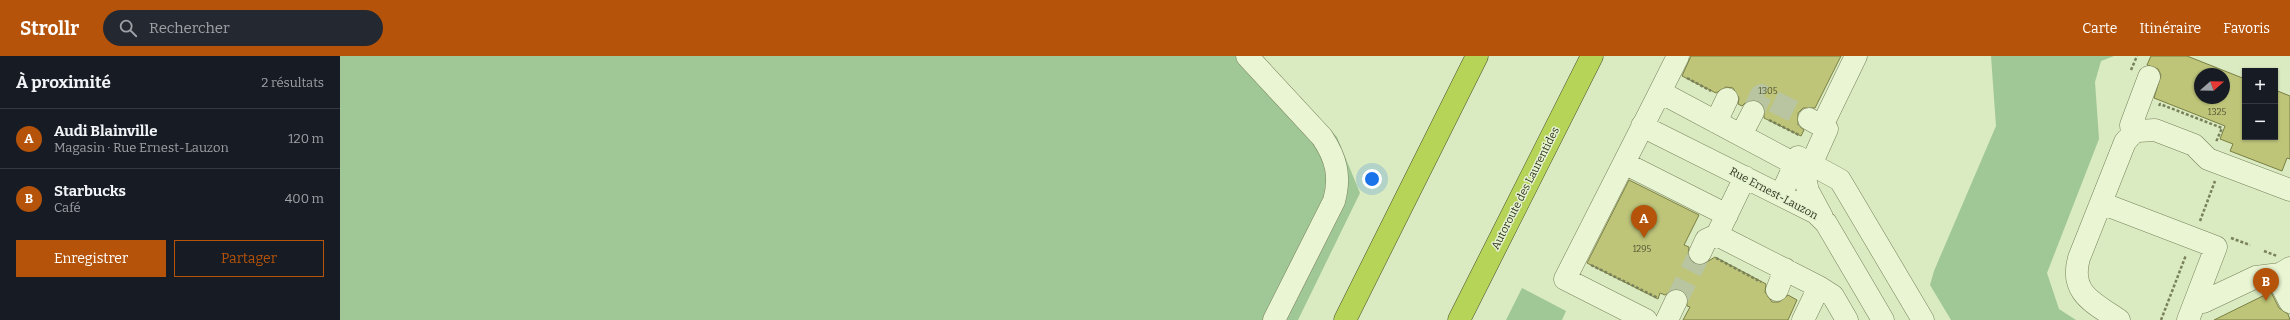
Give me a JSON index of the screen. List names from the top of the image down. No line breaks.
{"streets":{"highway":["Autoroute des Laurentides"],"street":["Rue Ernest-Lauzon"]},"house_numbers":["1305","1325","1295"],"north":"right","page":{"header":"Strollr","search":"Rechercher","nav":["Carte","Itinéraire","Favoris"],"heading":["À proximité","2 résultats"],"map_buttons":["+","−"],"list":[{"mark":"A","name":"Audi Blainville","note":"Magasin · Rue Ernest-Lauzon","value":"120 m"},{"mark":"B","name":"Starbucks","note":"Café","value":"400 m"}],"pins":["A","B"],"buttons":["Enregistrer","Partager"]}}
